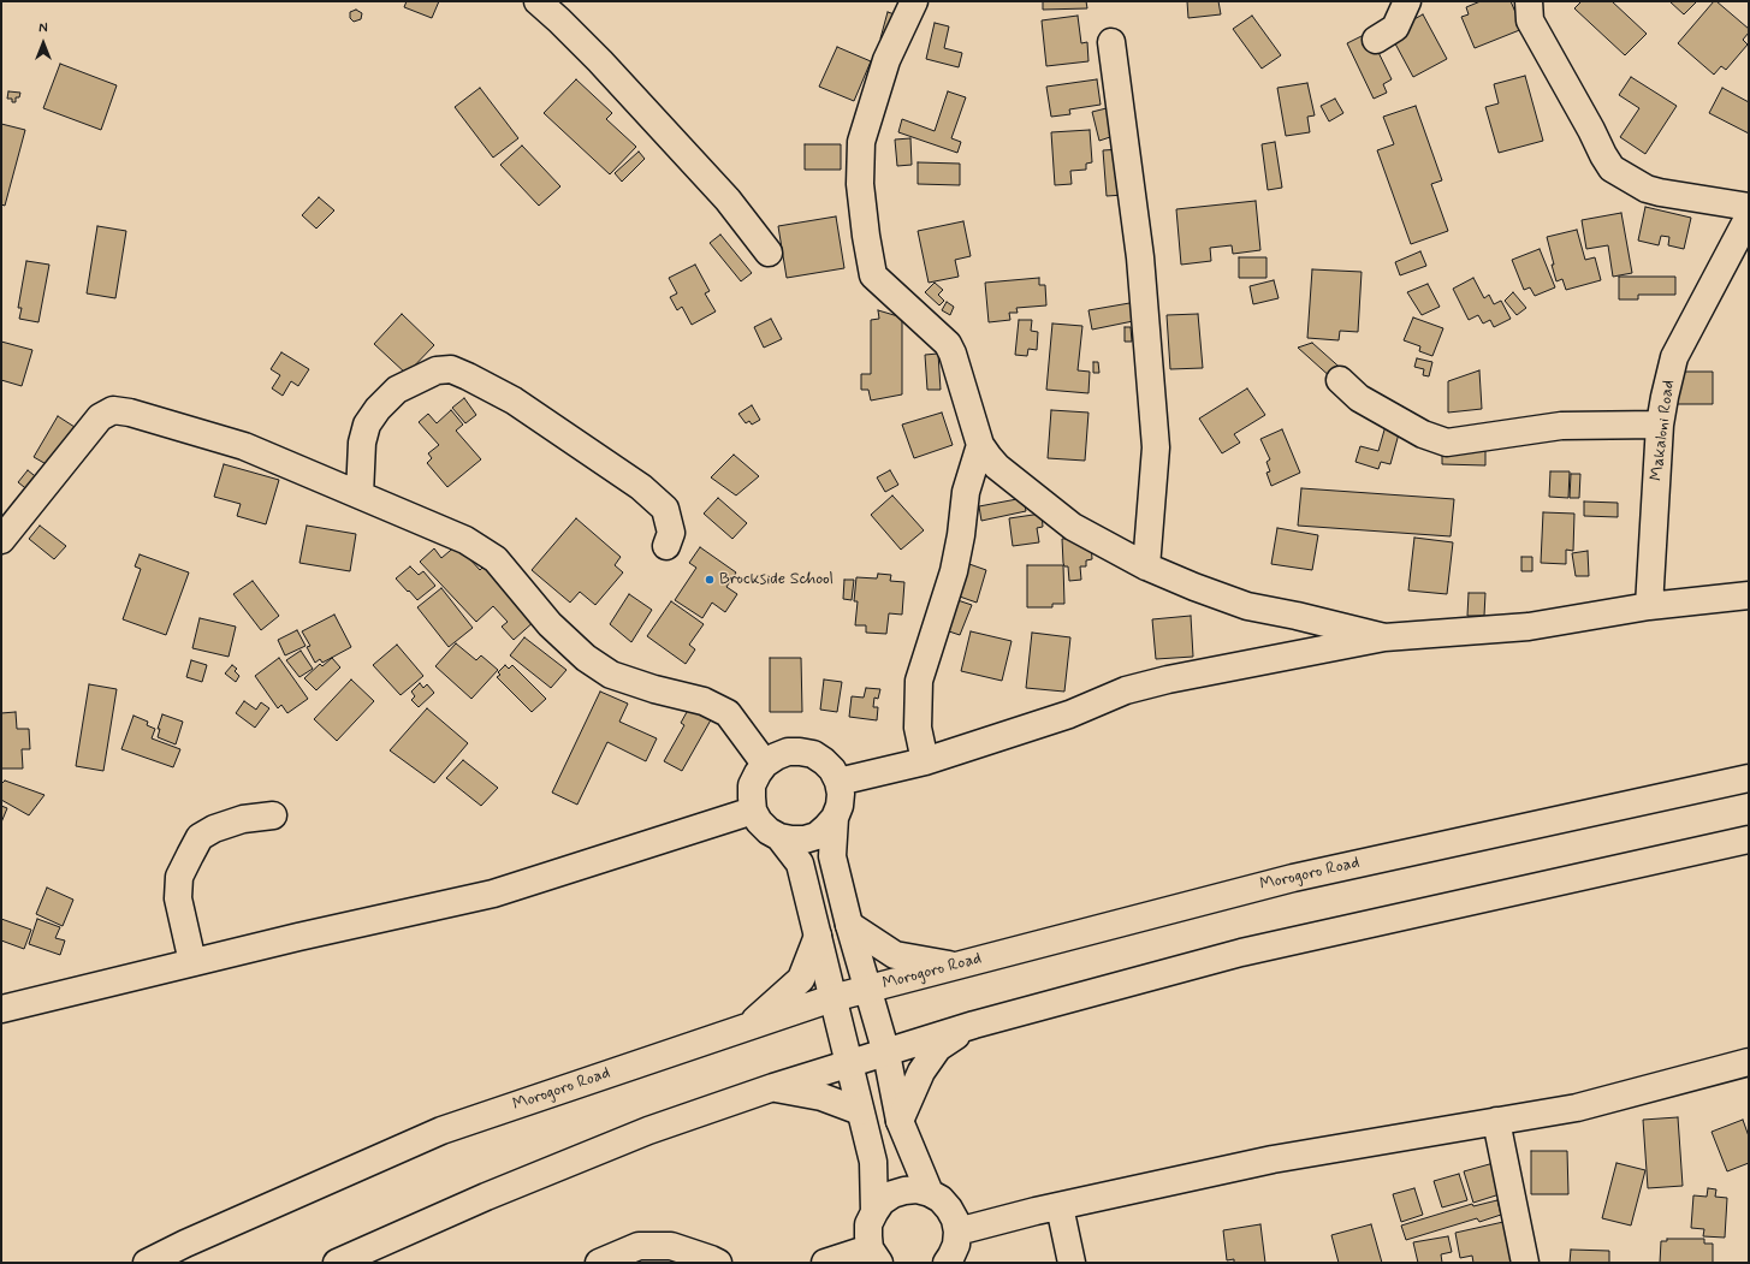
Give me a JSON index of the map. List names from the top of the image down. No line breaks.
{"streets":{"main road":["Makaloni Road","Morogoro Road"]},"places":["Brockside School"],"north":"top"}
